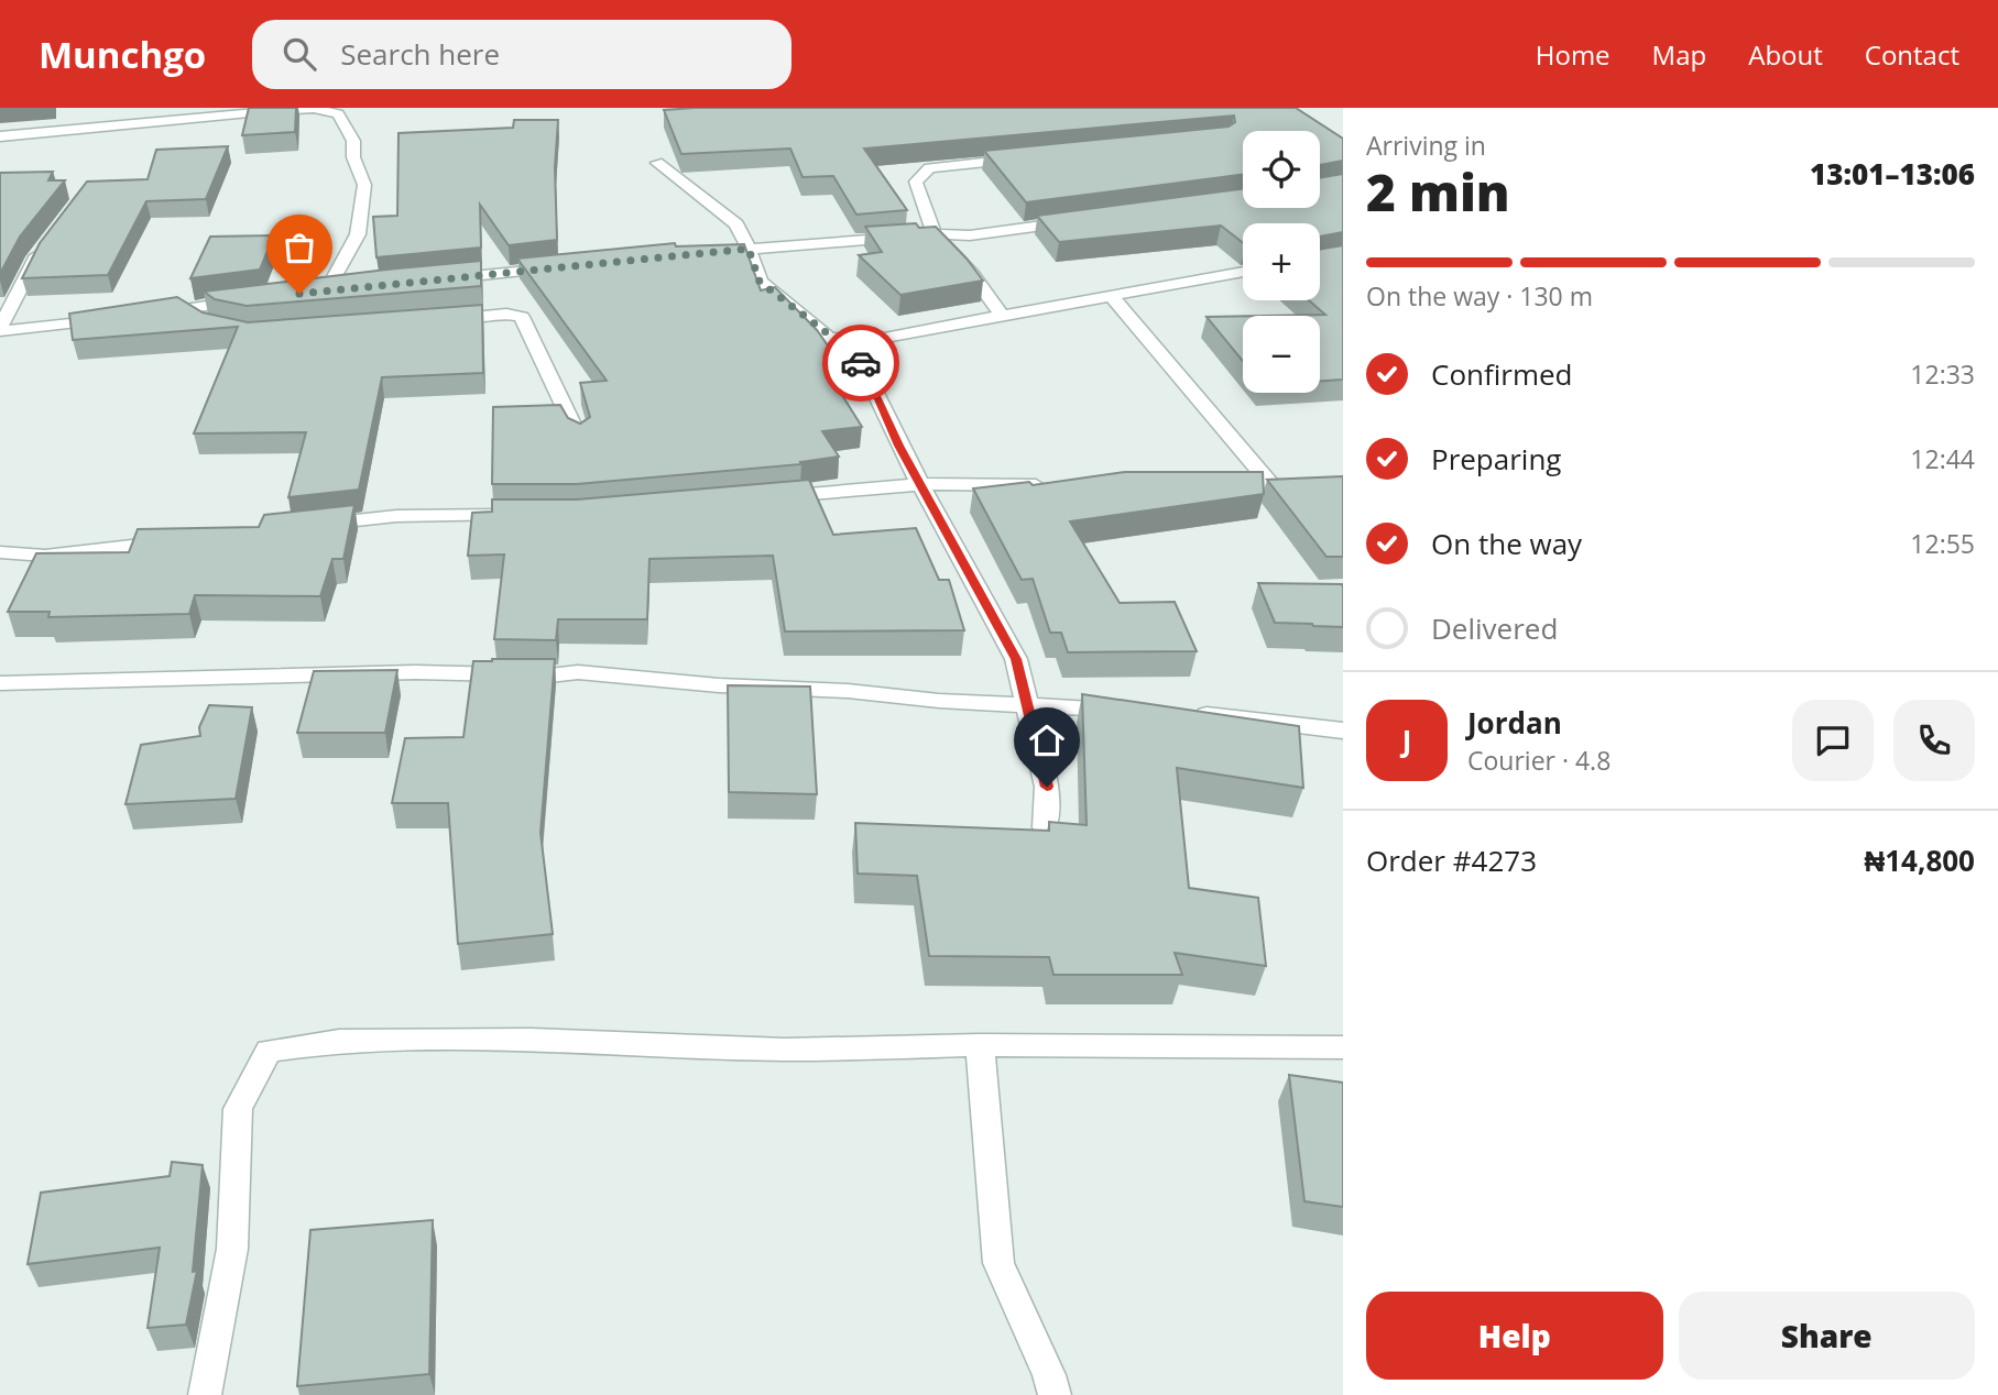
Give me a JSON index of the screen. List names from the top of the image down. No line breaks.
{"page":{"header":"Munchgo","search":"Search here","nav":["Home","Map","About","Contact"],"heading":["2 min","Arriving in","13:01–13:06"],"panel":["Jordan","Courier · 4.8","Order #4273","₦14,800"],"map_buttons":["+","−"],"bar":"On the way · 130 m","list":[["Confirmed","12:33"],["Preparing","12:44"],["On the way","12:55"],"Delivered"],"round":"J","buttons":["Help","Share"]}}
